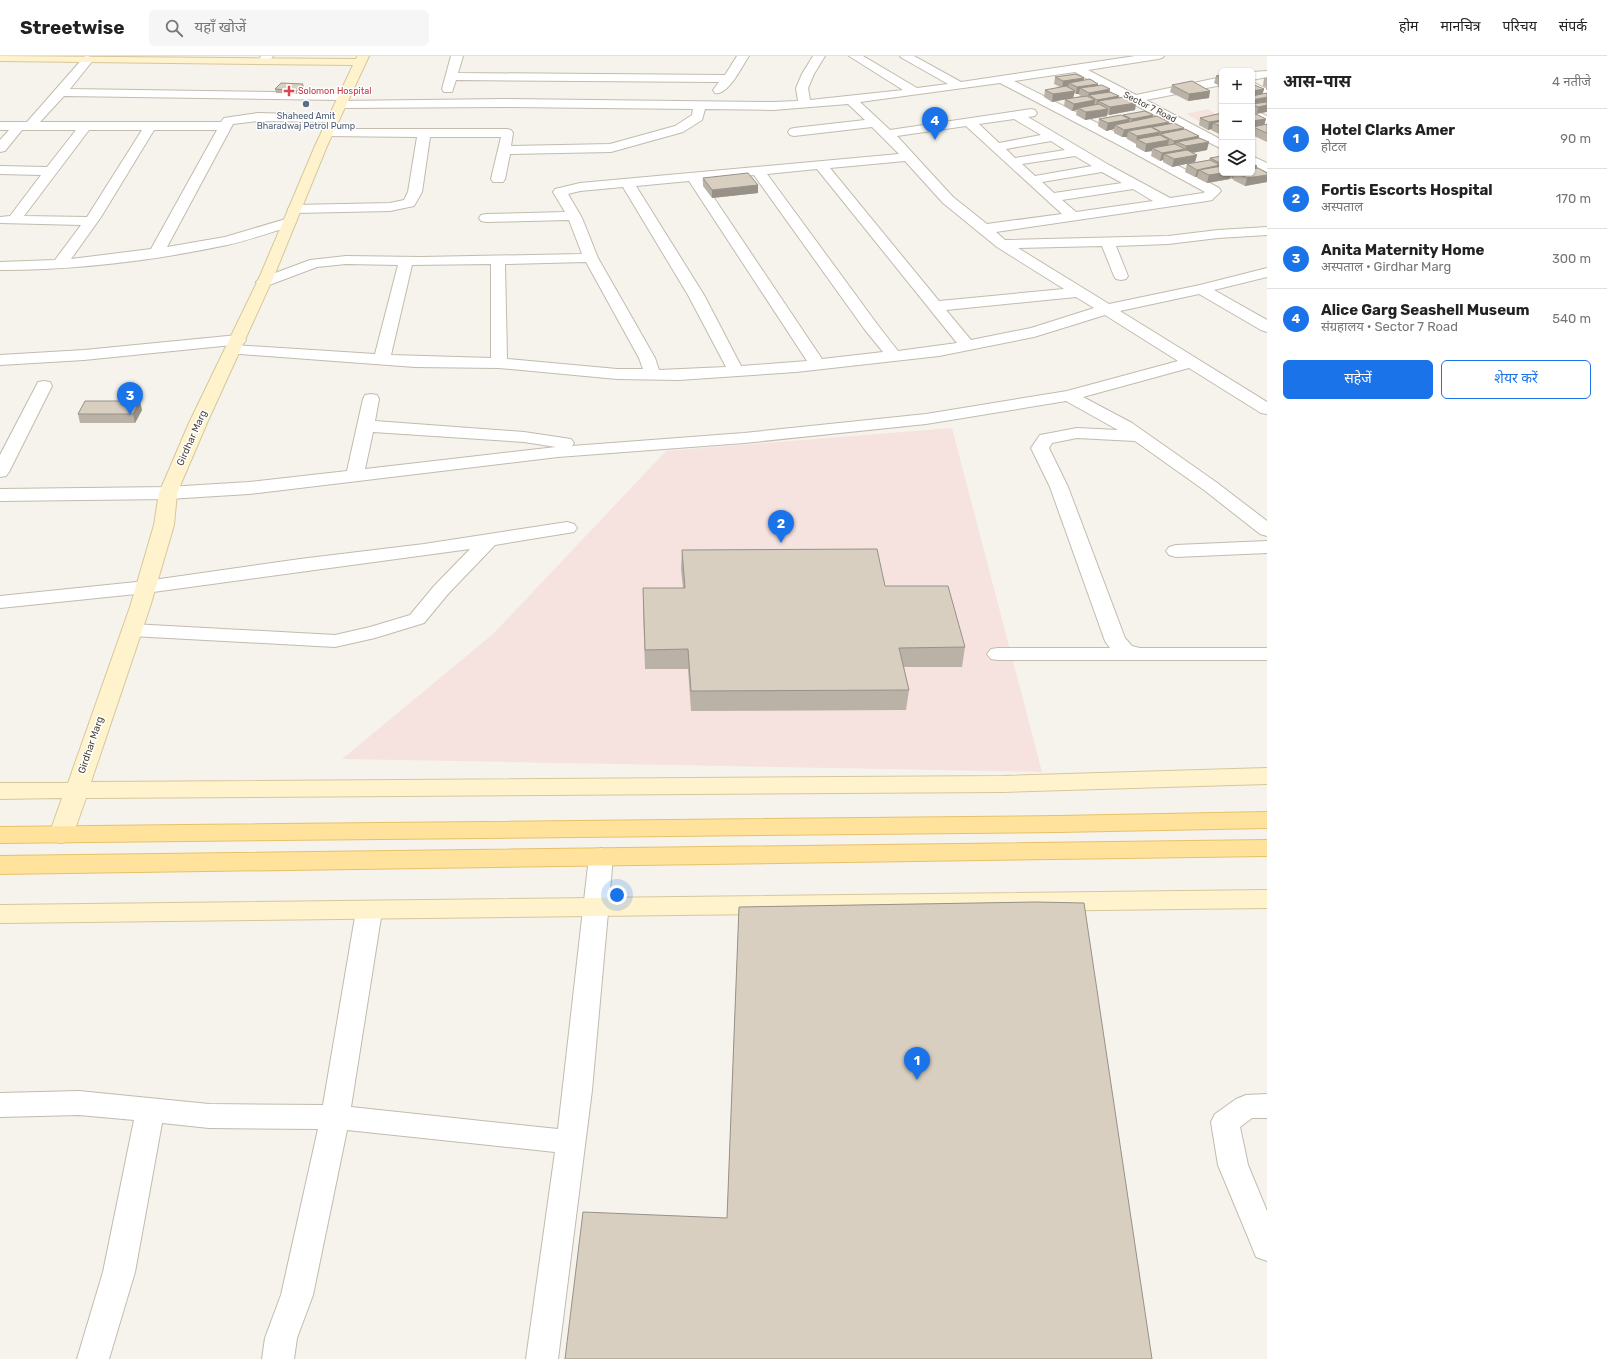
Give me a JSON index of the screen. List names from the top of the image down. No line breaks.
{"streets":{"street":["Sector 7 Road","Girdhar Marg"]},"places":{"health":["Solomon Hospital"],"other":["Shaheed Amit Bharadwaj Petrol Pump"]},"page":{"header":"Streetwise","search":"यहाँ खोजें","nav":["होम","मानचित्र","परिचय","संपर्क"],"heading":["आस-पास","4 नतीजे"],"map_buttons":["+","−"],"pins":["4","3","2","1"],"list":[{"mark":"1","name":"Hotel Clarks Amer","note":"होटल","value":"90 m"},{"mark":"2","name":"Fortis Escorts Hospital","note":"अस्पताल","value":"170 m"},{"mark":"3","name":"Anita Maternity Home","note":"अस्पताल · Girdhar Marg","value":"300 m"},{"mark":"4","name":"Alice Garg Seashell Museum","note":"संग्रहालय · Sector 7 Road","value":"540 m"}],"buttons":["सहेजें","शेयर करें"]}}
